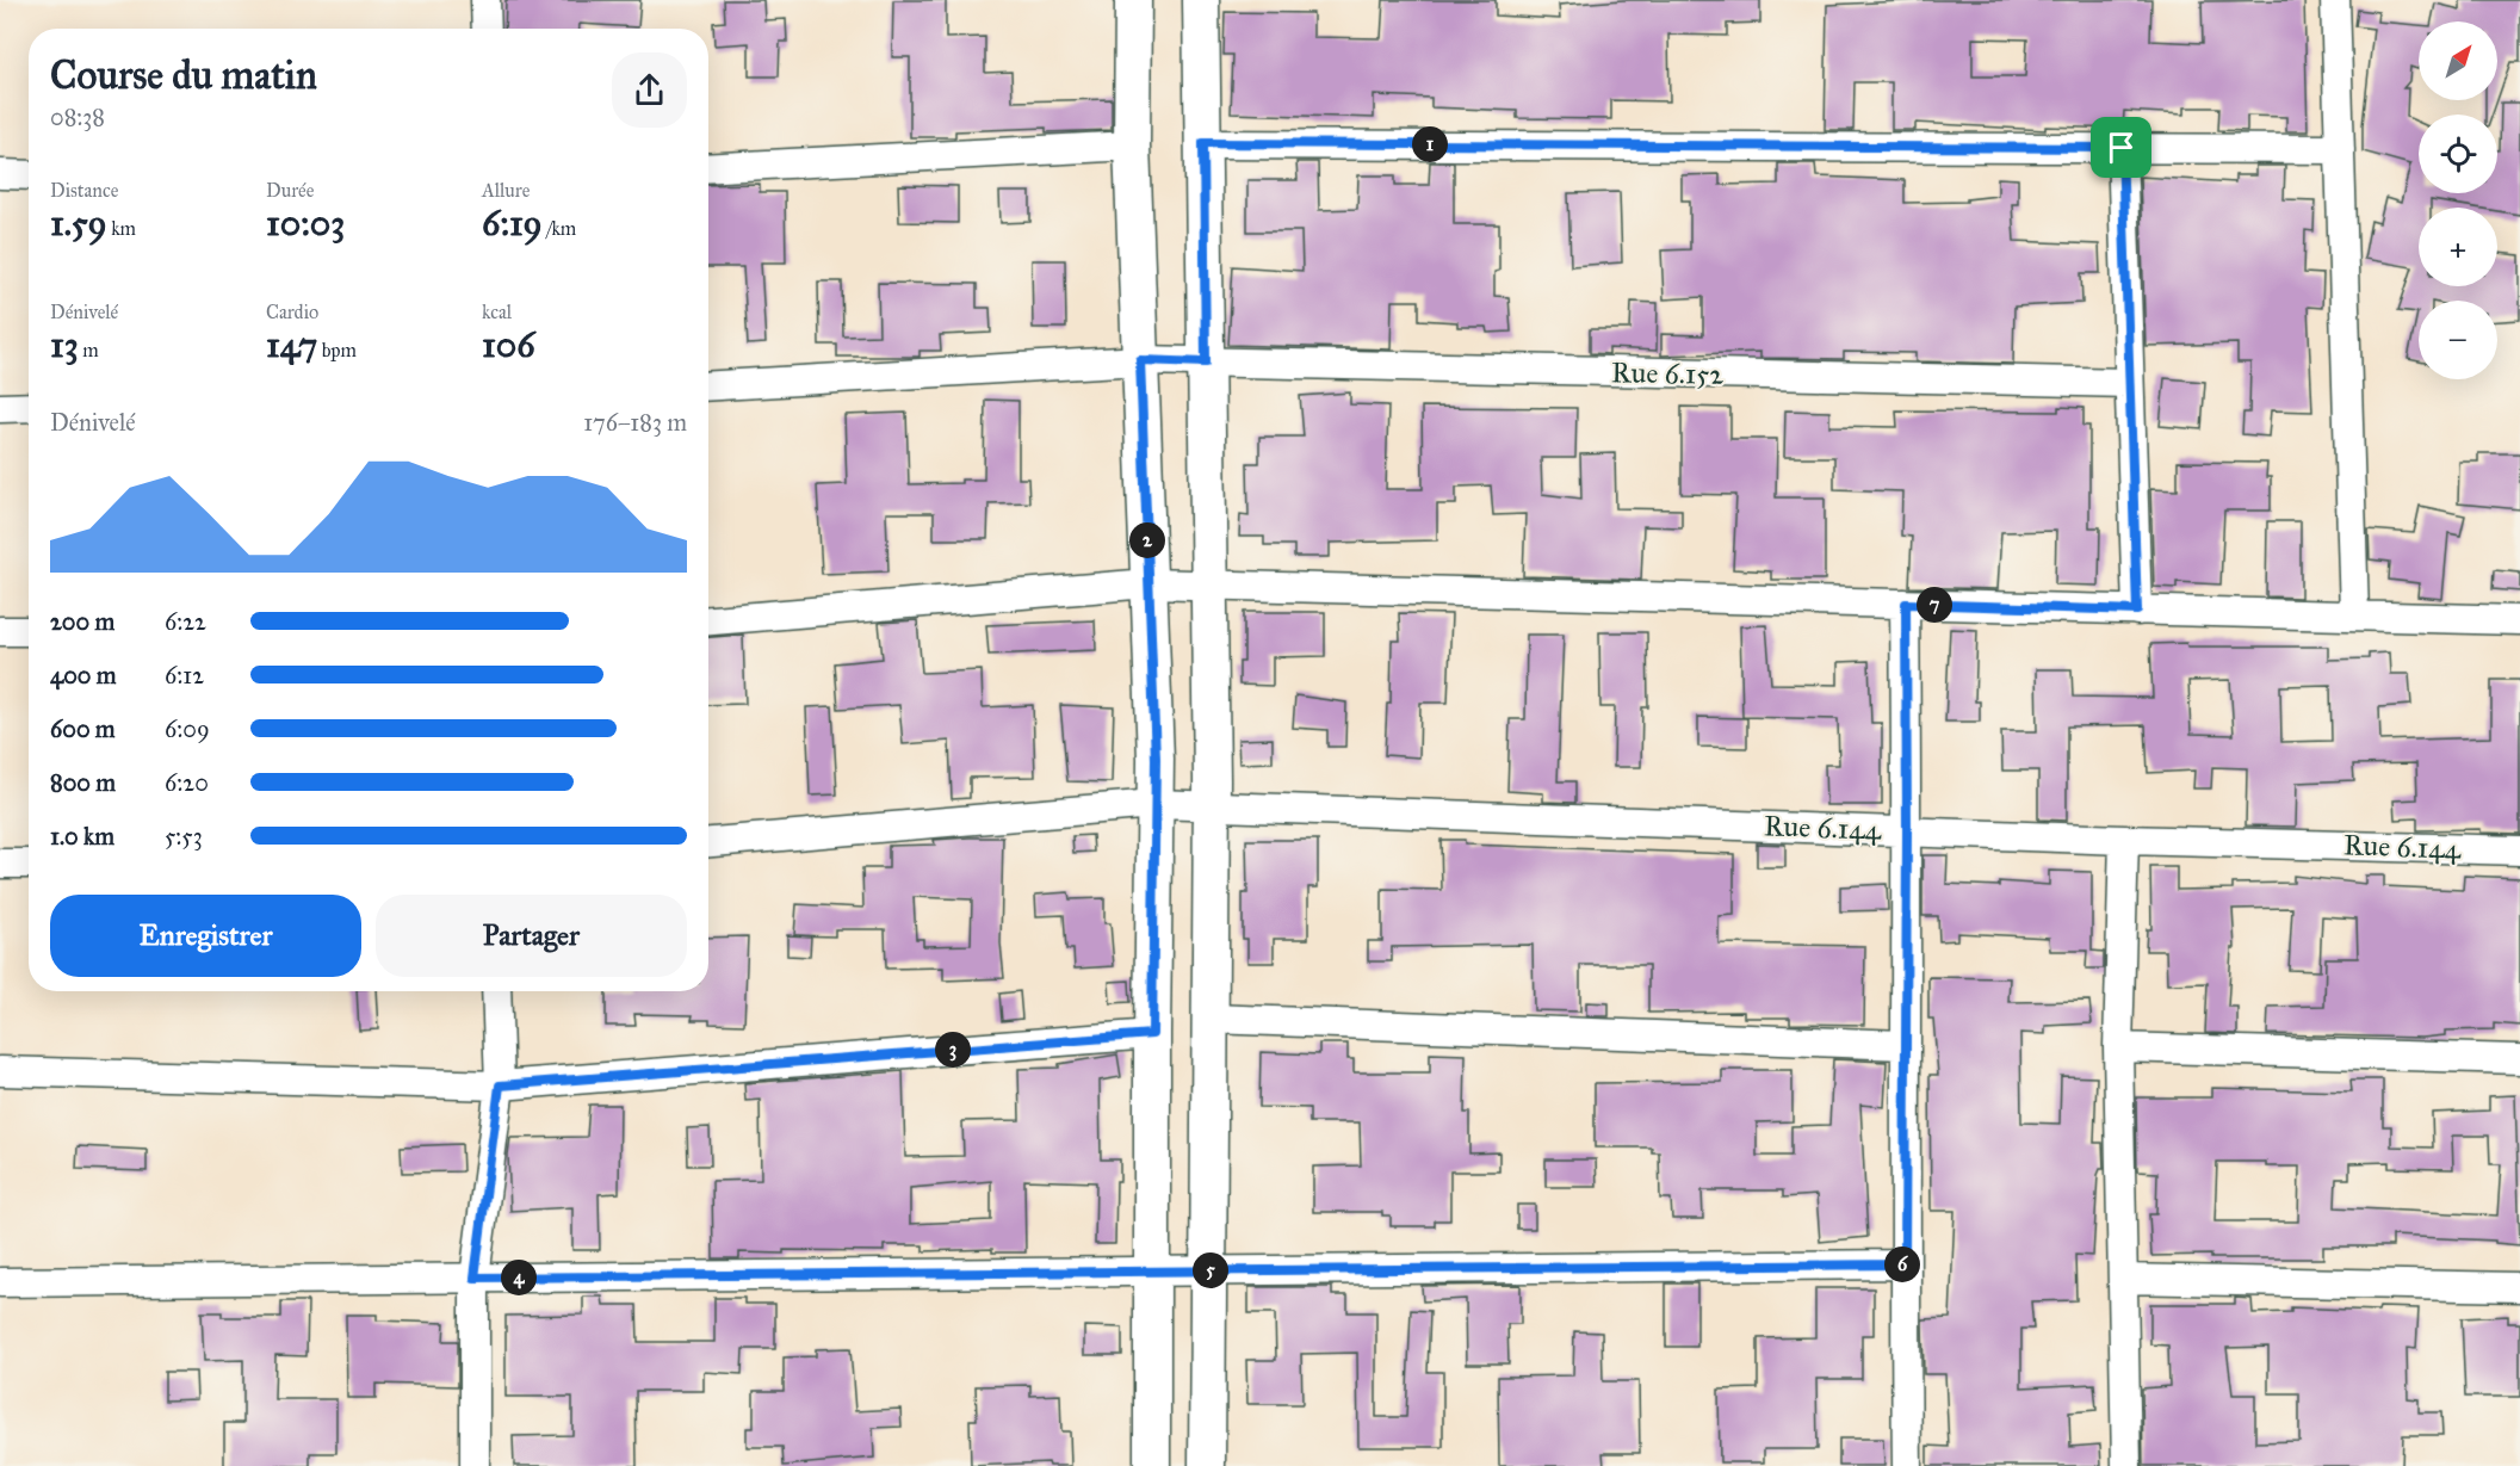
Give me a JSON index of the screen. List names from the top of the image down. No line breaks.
{"streets":{"street":["Rue 6.152","Rue 6.144"]},"north":"top right","page":{"map_buttons":["+","−"],"heading":["Course du matin","08:38"],"pins":["1","2","7","3","6","5","4"],"stats":[["Distance","1.59 km"],["Durée","10:03"],["Allure","6:19 /km"],["Dénivelé","13 m"],["Cardio","147 bpm"],["kcal","106"]],"chart":["Dénivelé","176–183 m"],"list":[{"name":"200 m","note":"6:22"},{"name":"400 m","note":"6:12"},{"name":"600 m","note":"6:09"},{"name":"800 m","note":"6:20"},{"name":"1.0 km","note":"5:53"}],"buttons":["Enregistrer","Partager"]}}
